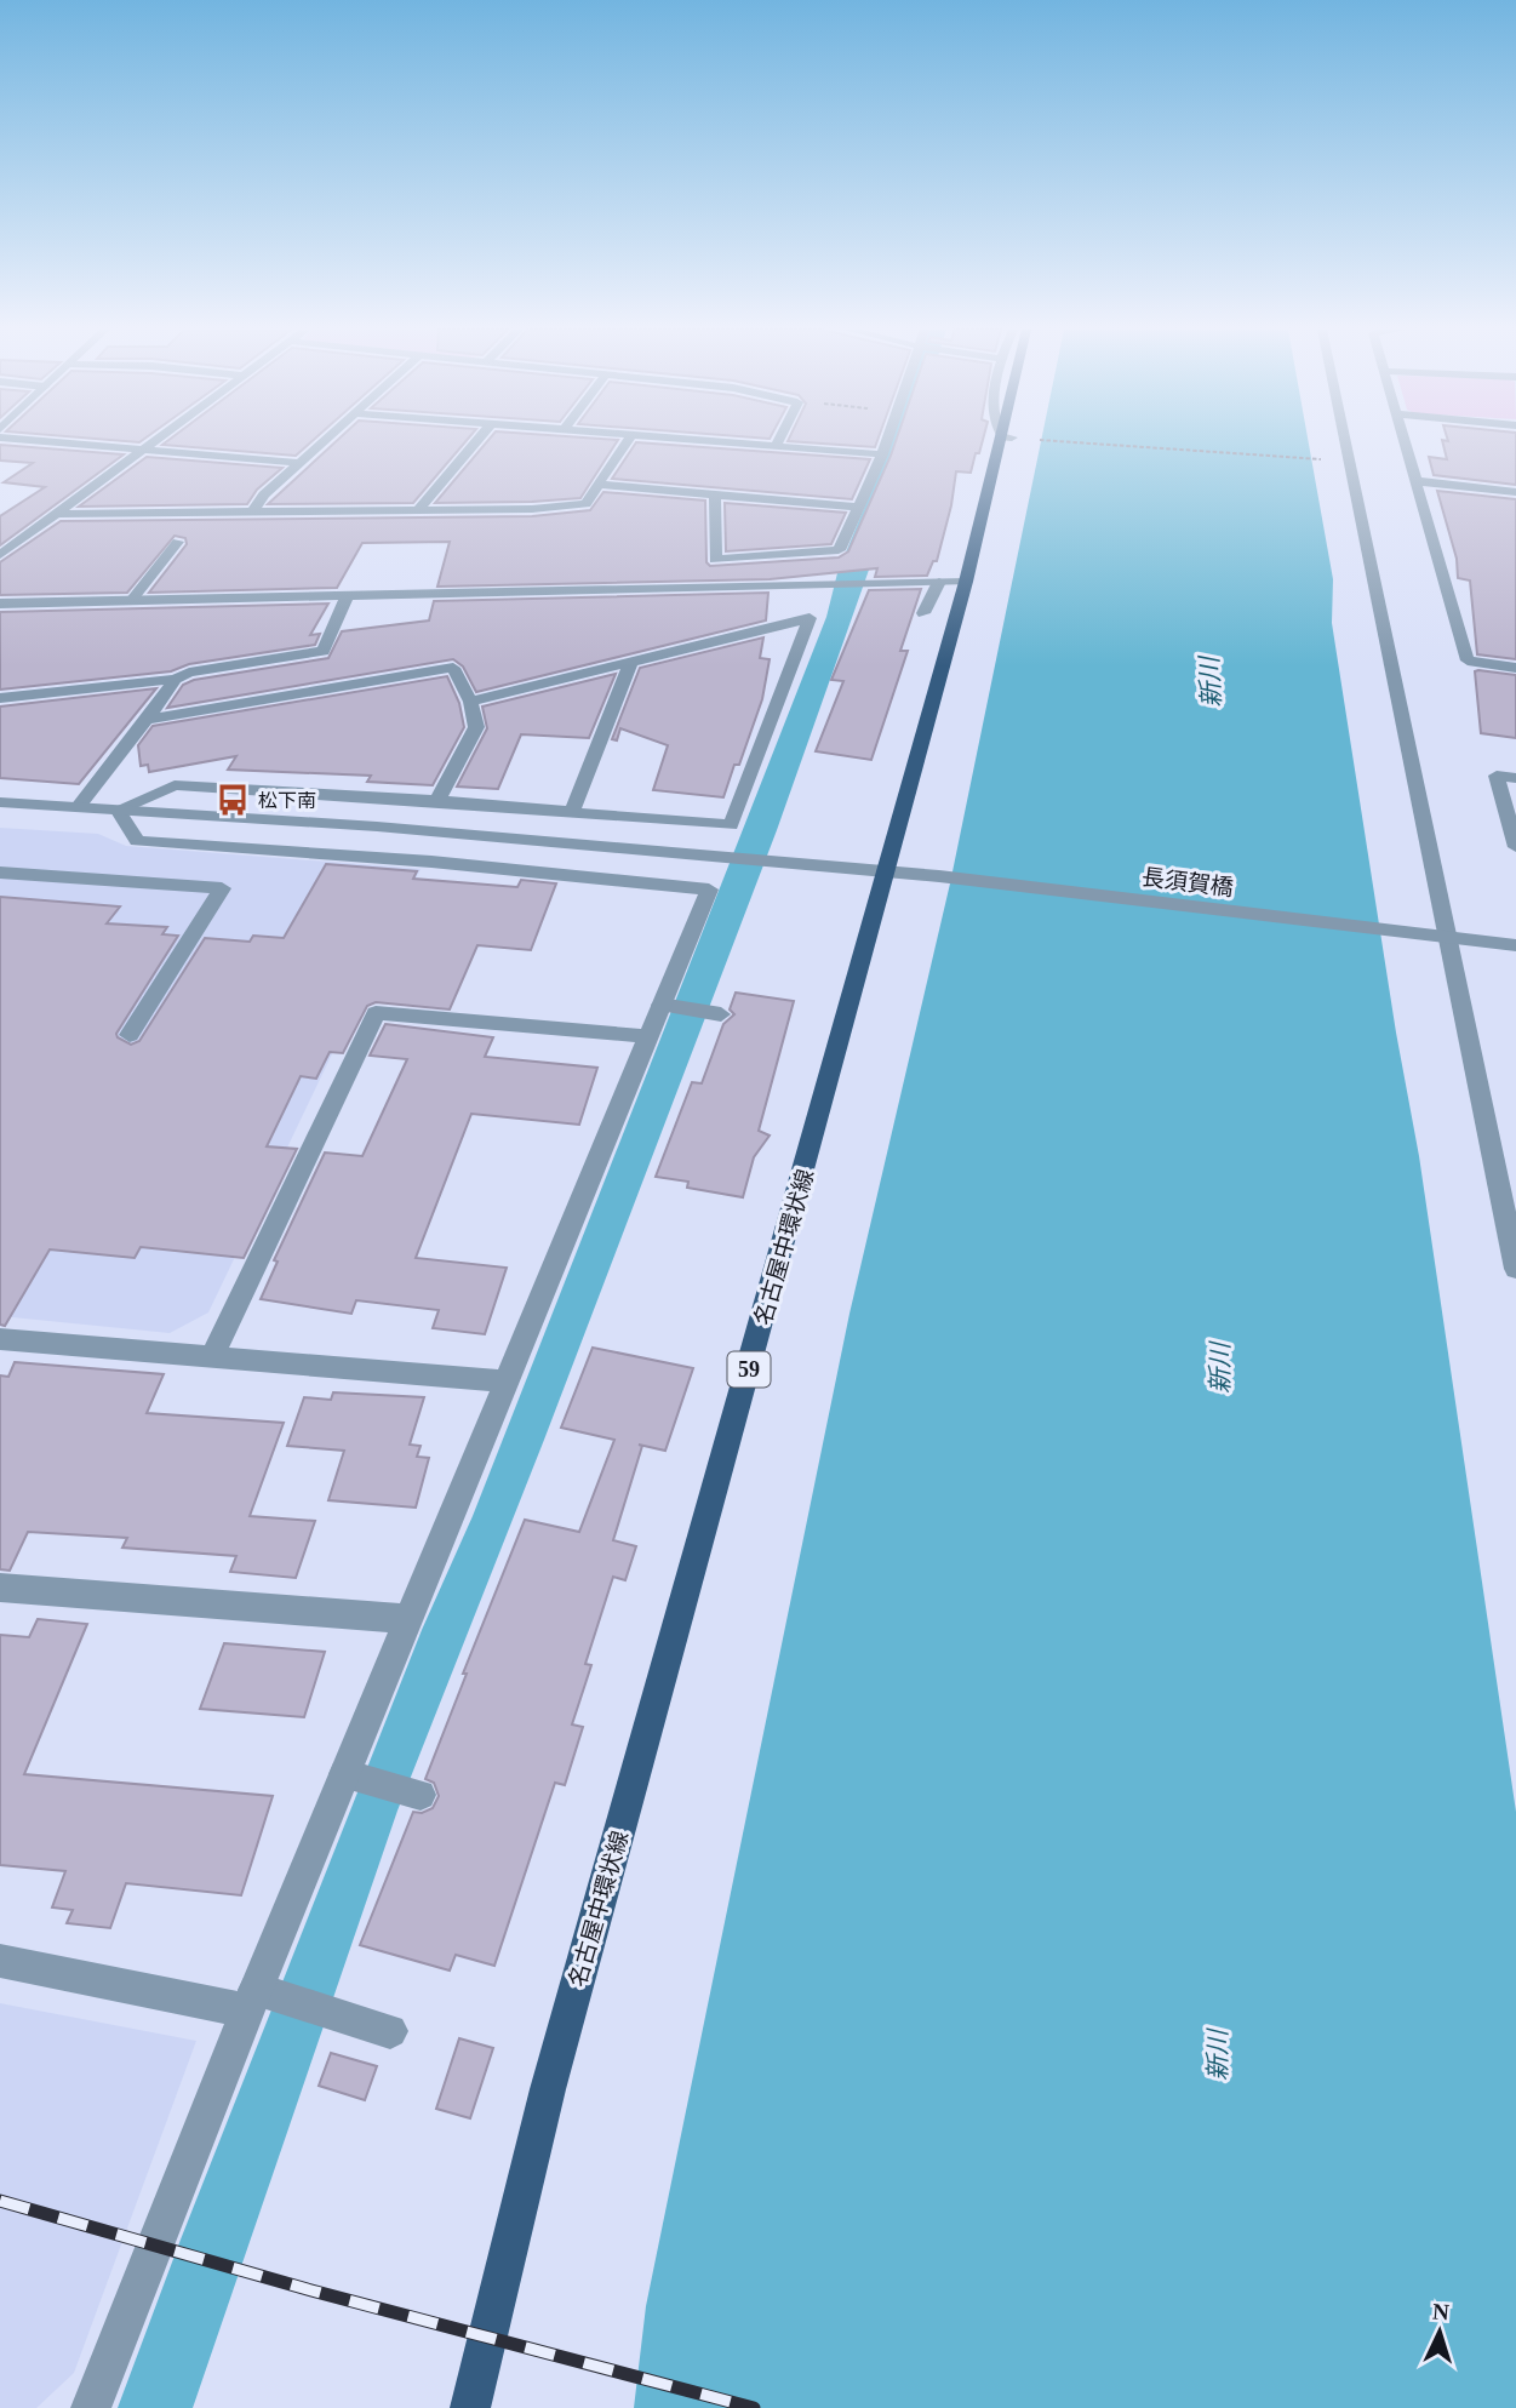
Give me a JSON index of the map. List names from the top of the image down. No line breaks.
{"streets":{"main road":["名古屋中環状線","59"],"street":["長須賀橋"]},"crossings":[["長須賀橋","名古屋中環状線"]],"water":["新川"],"places":{"bus stop":["松下南"]},"north":"top"}
